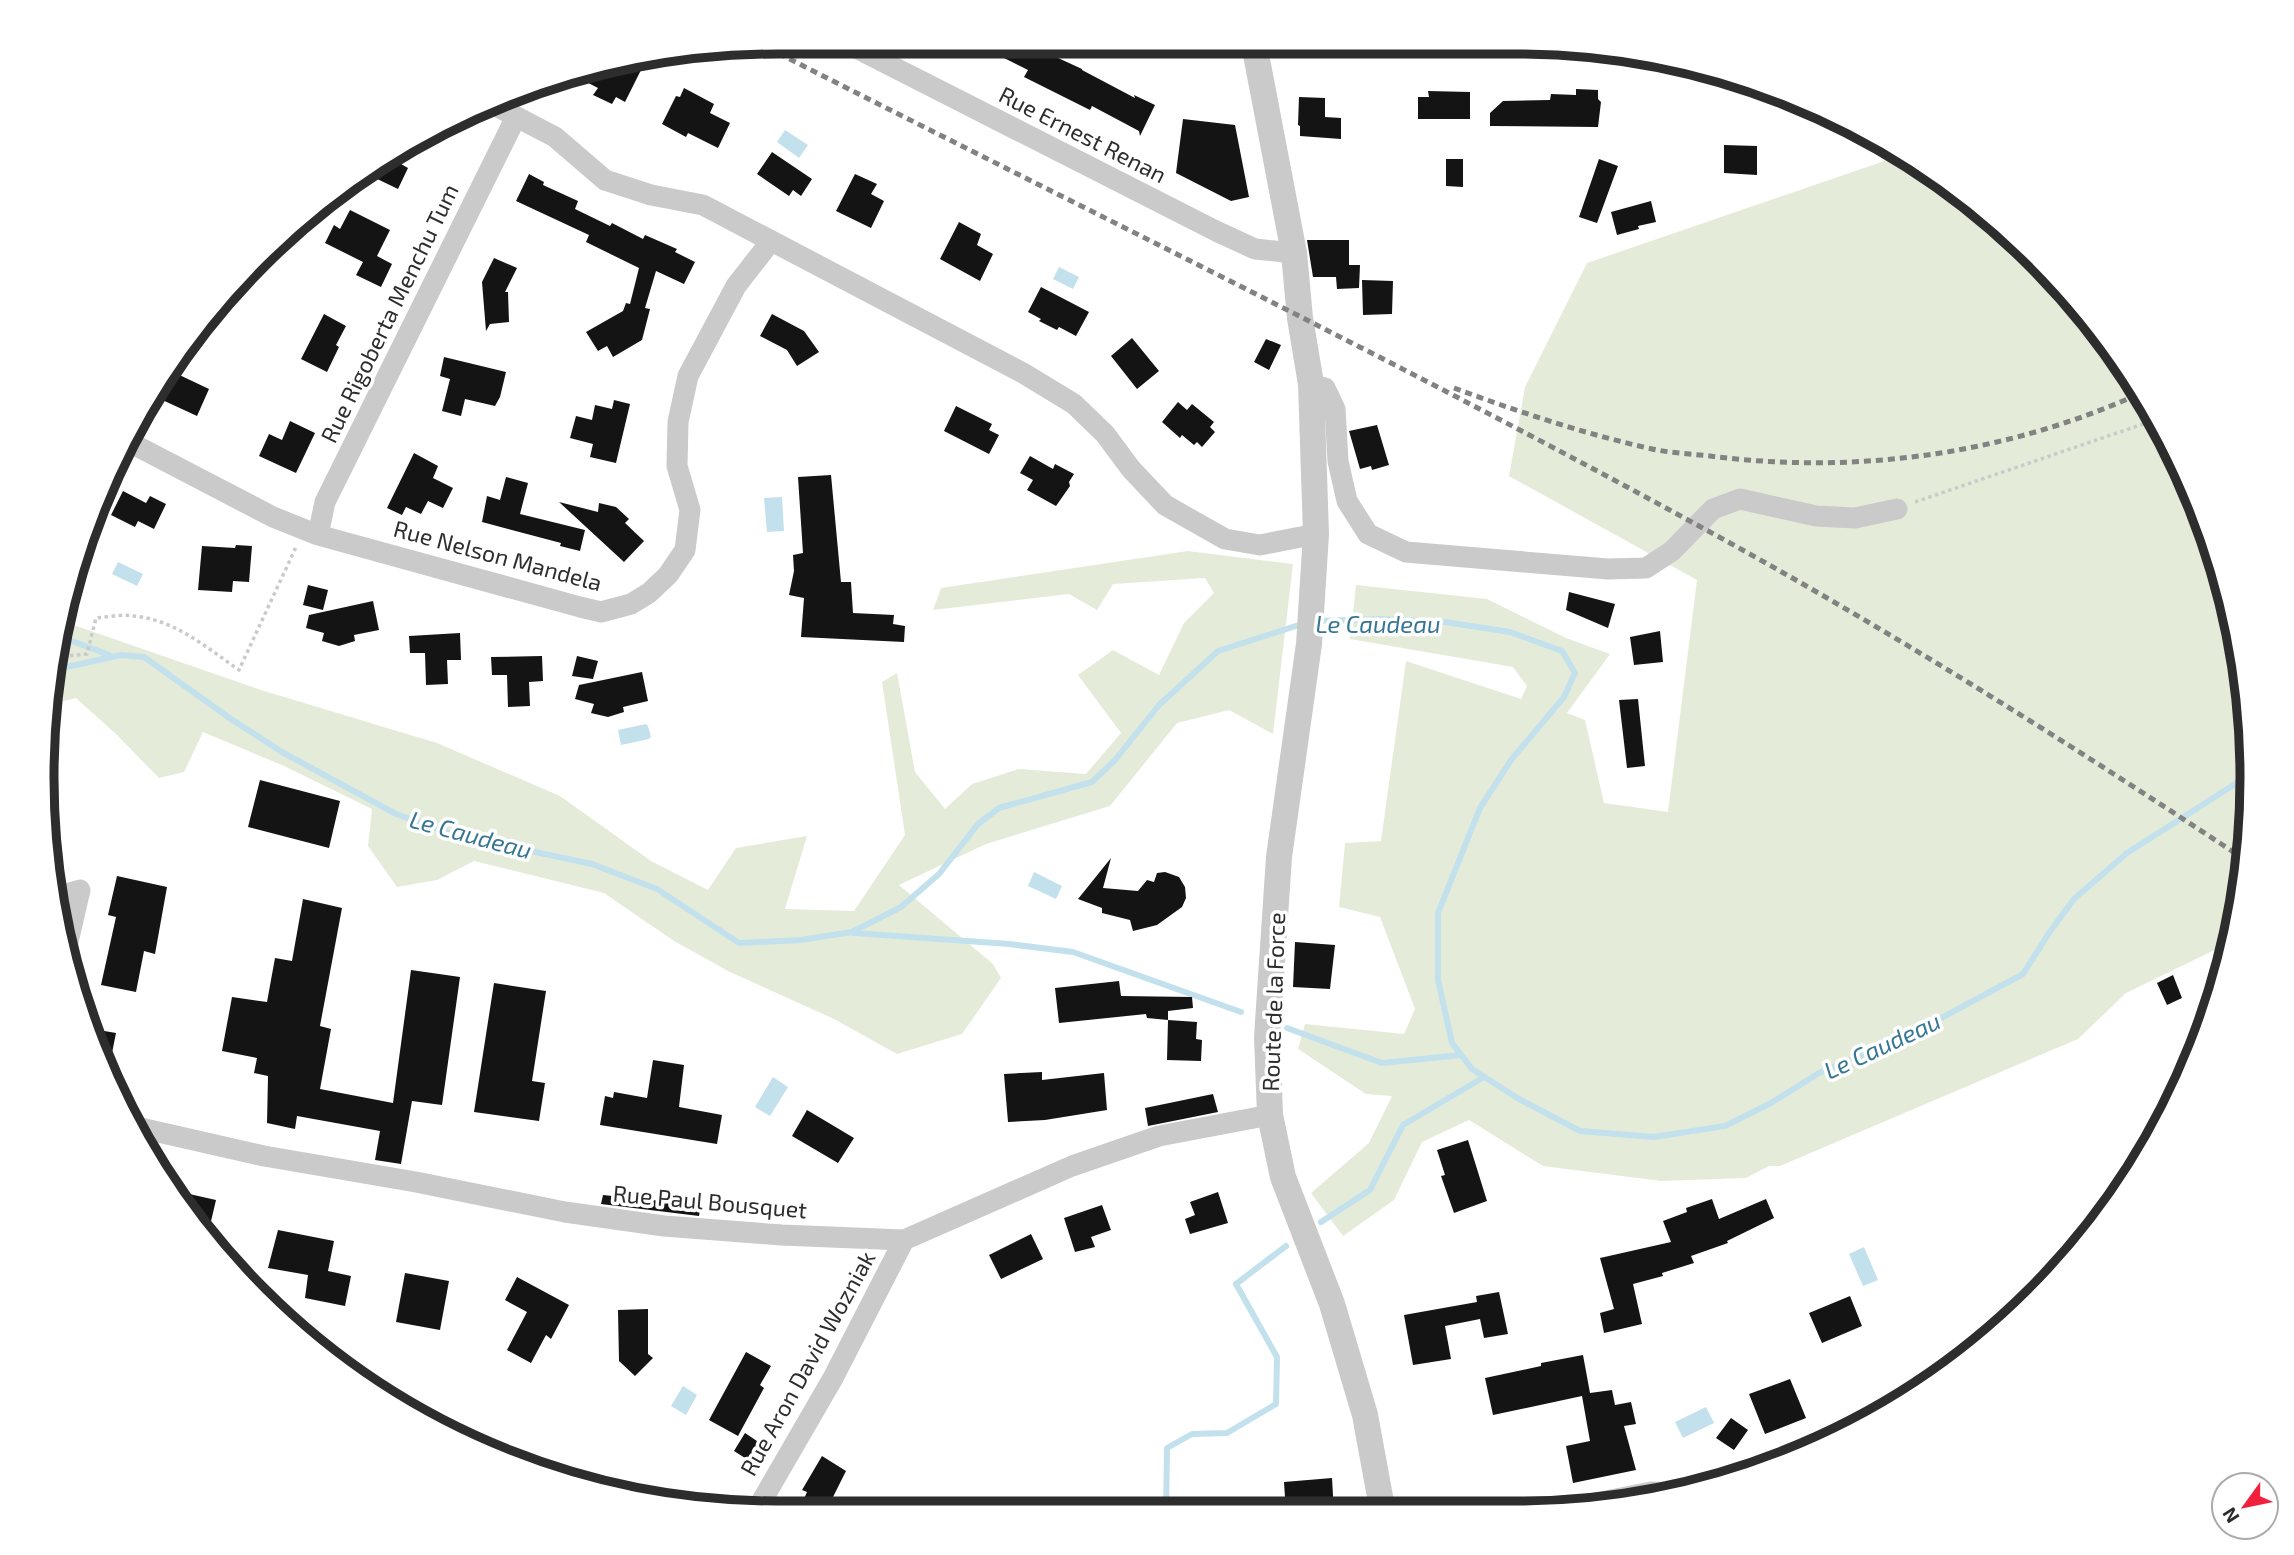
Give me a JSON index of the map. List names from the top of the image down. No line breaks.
{"streets":{"street":["Rue Ernest Renan","Rue Rigoberta Menchu Tum","Rue Nelson Mandela","Route de la Force","Rue Paul Bousquet","Rue Aron David Wozniak"]},"crossings":[["Rue Ernest Renan","Route de la Force"],["Rue Rigoberta Menchu Tum","Rue Nelson Mandela"],["Route de la Force","Rue Paul Bousquet"],["Rue Paul Bousquet","Rue Aron David Wozniak"]],"water":["Le Caudeau"],"north":"bottom left"}
